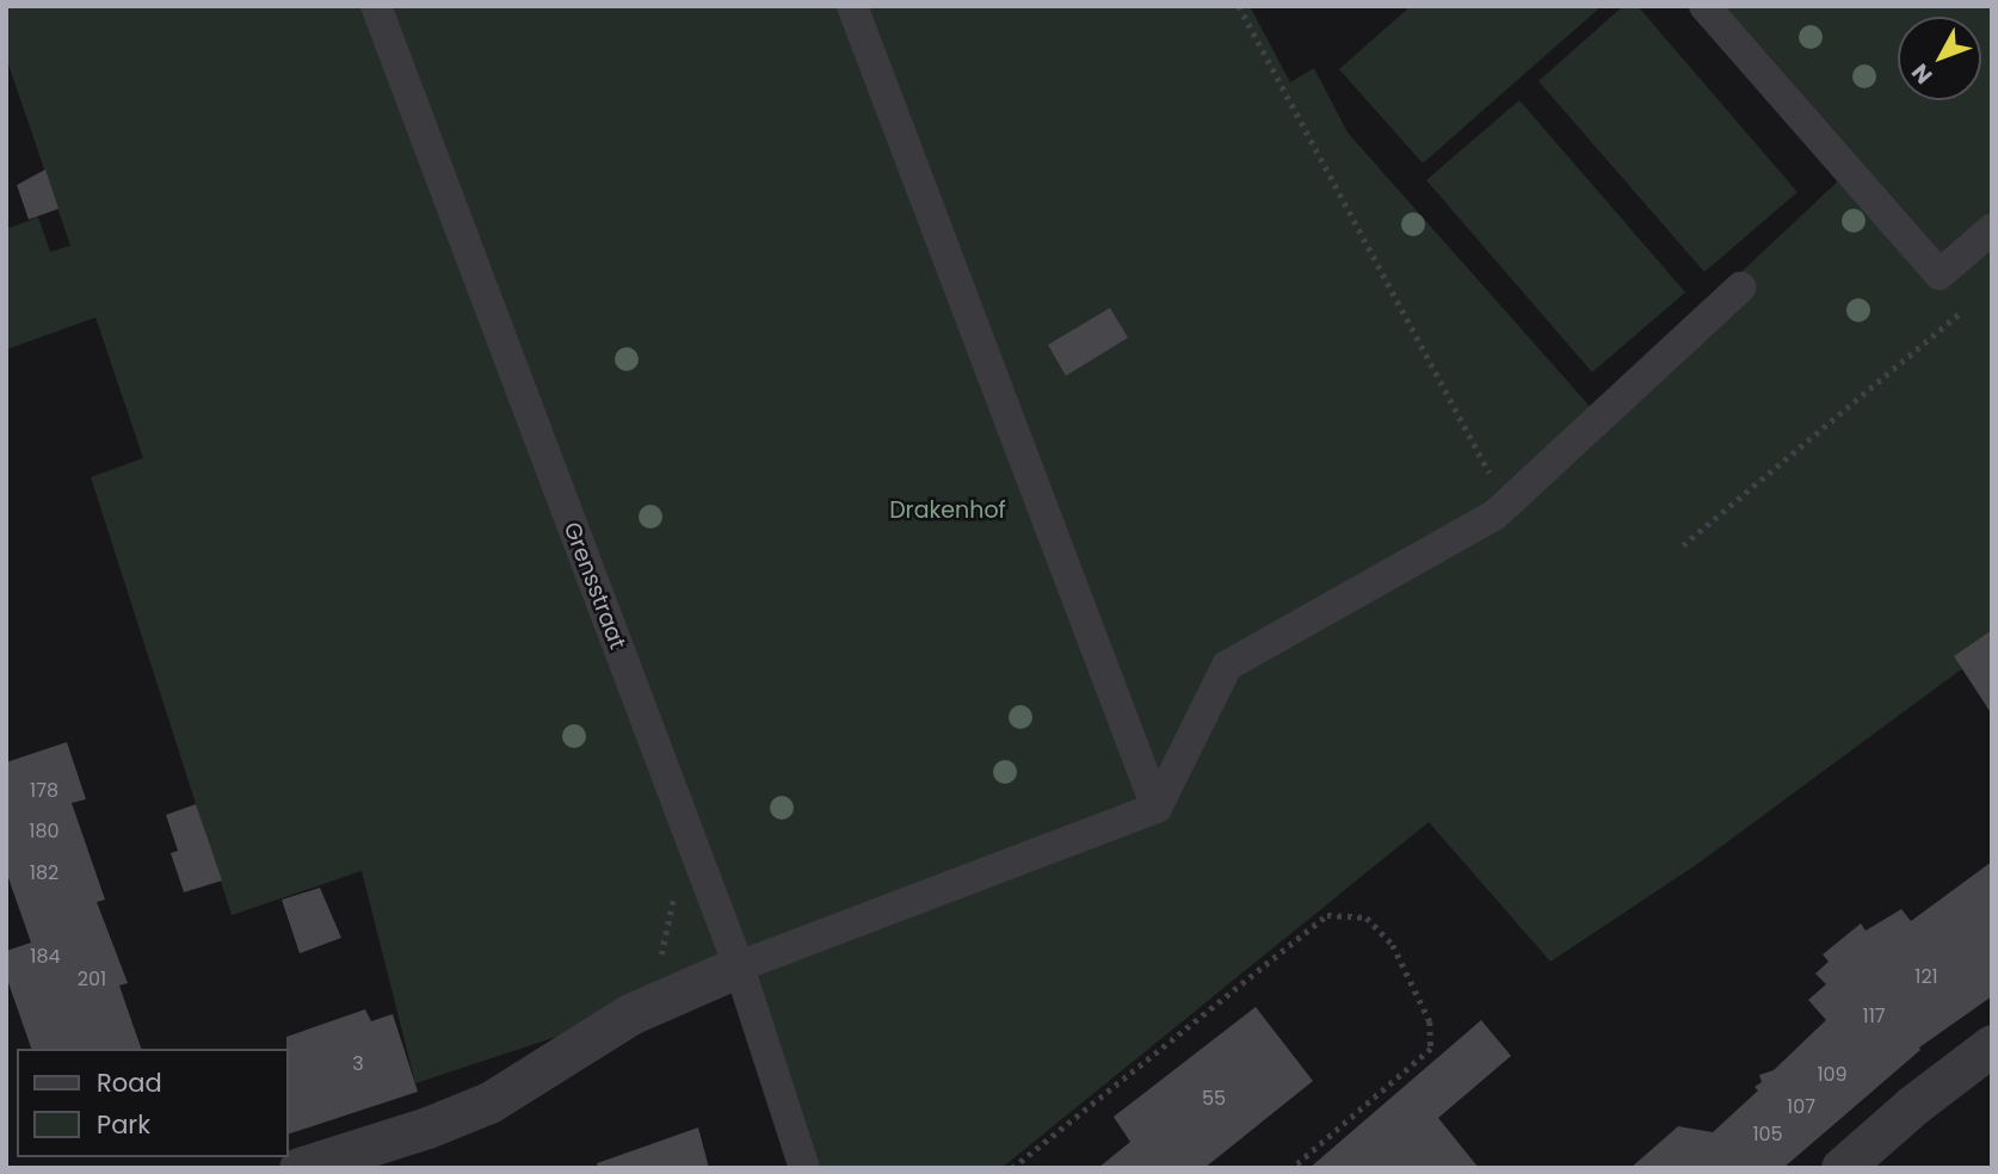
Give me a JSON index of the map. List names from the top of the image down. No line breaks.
{"streets":{"street":["Grensstraat"]},"parks":["Drakenhof"],"house_numbers":["178","180","182","184","121","201","117","3","109","55","107","105"],"legend":["Road","Park"],"north":"bottom left"}
